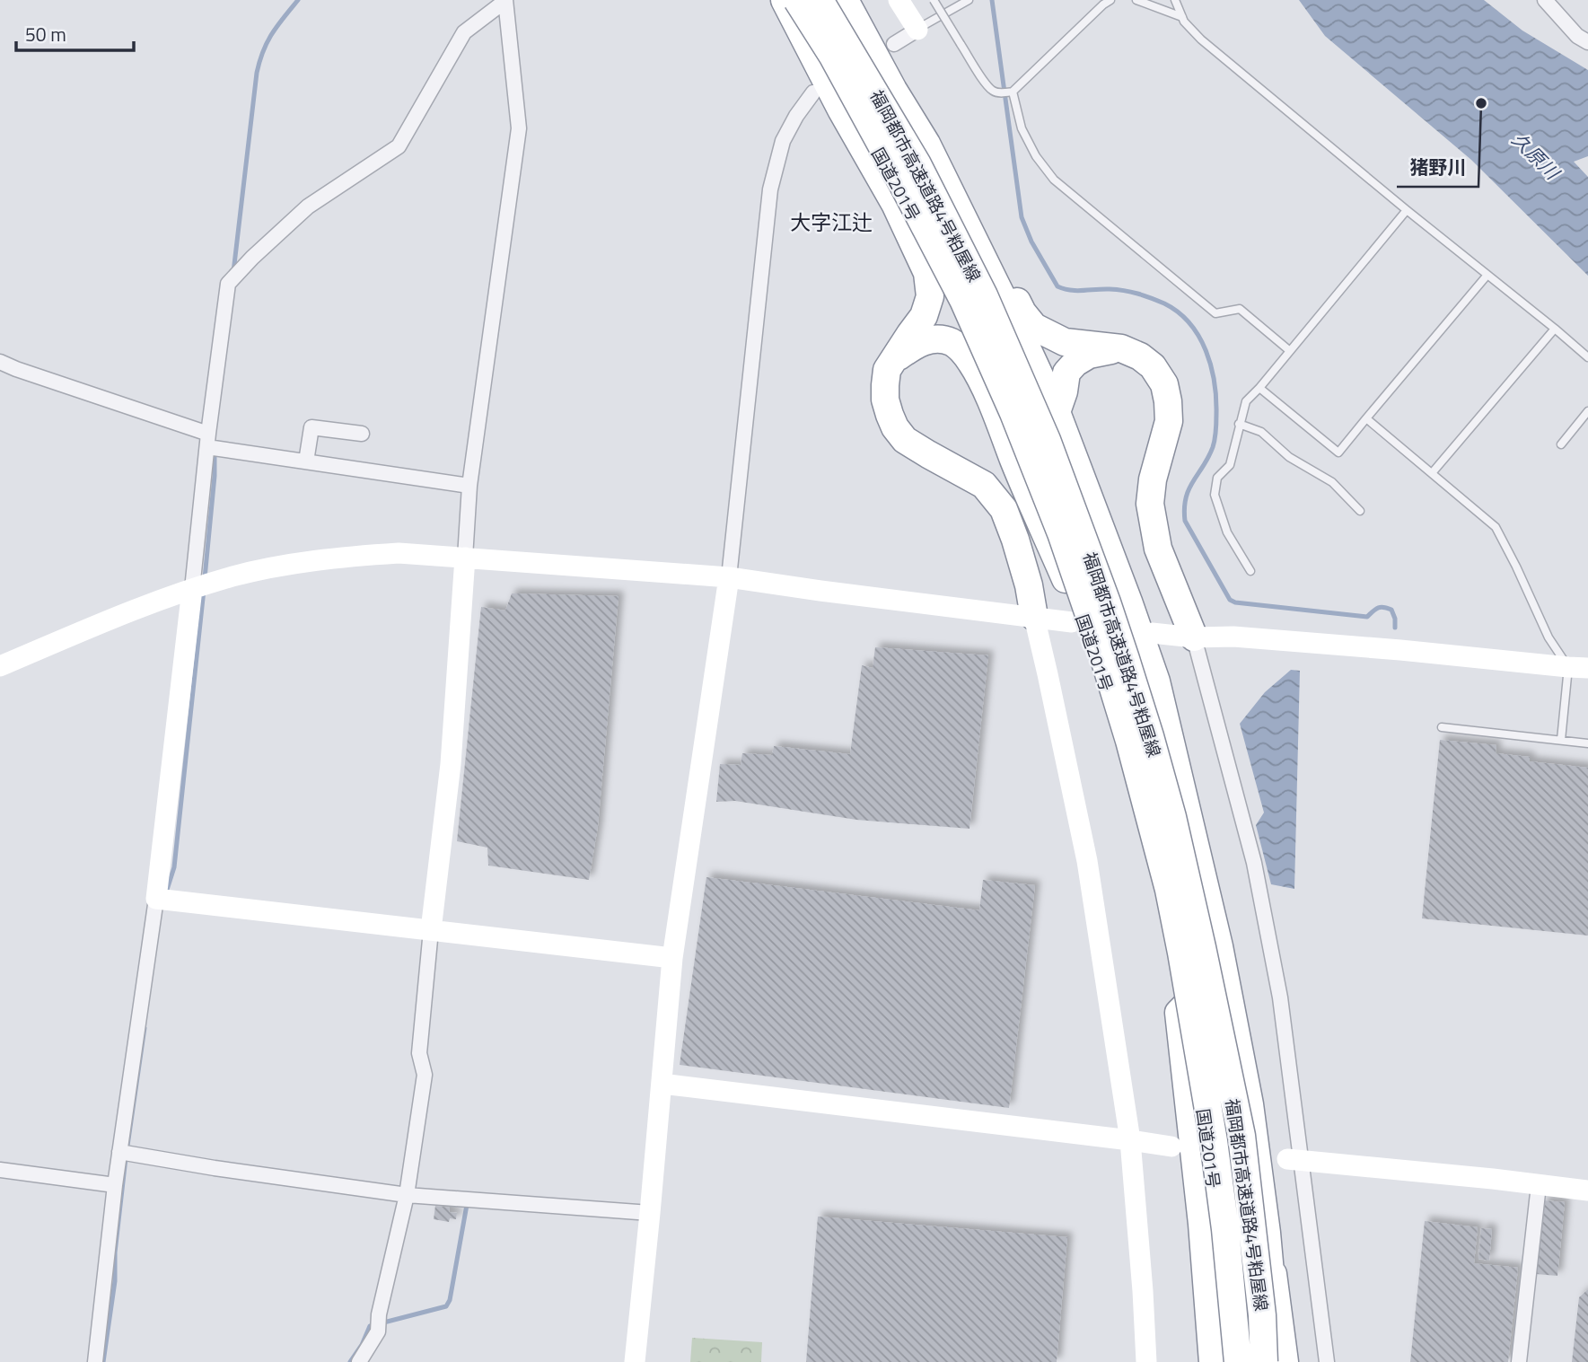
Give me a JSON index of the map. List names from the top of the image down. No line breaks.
{"streets":{"highway":["国道201号","福岡都市高速道路4号粕屋線"]},"districts":["大字江辻"],"water":["久原川"],"places":["猪野川"],"scale_bar":"50 m"}
